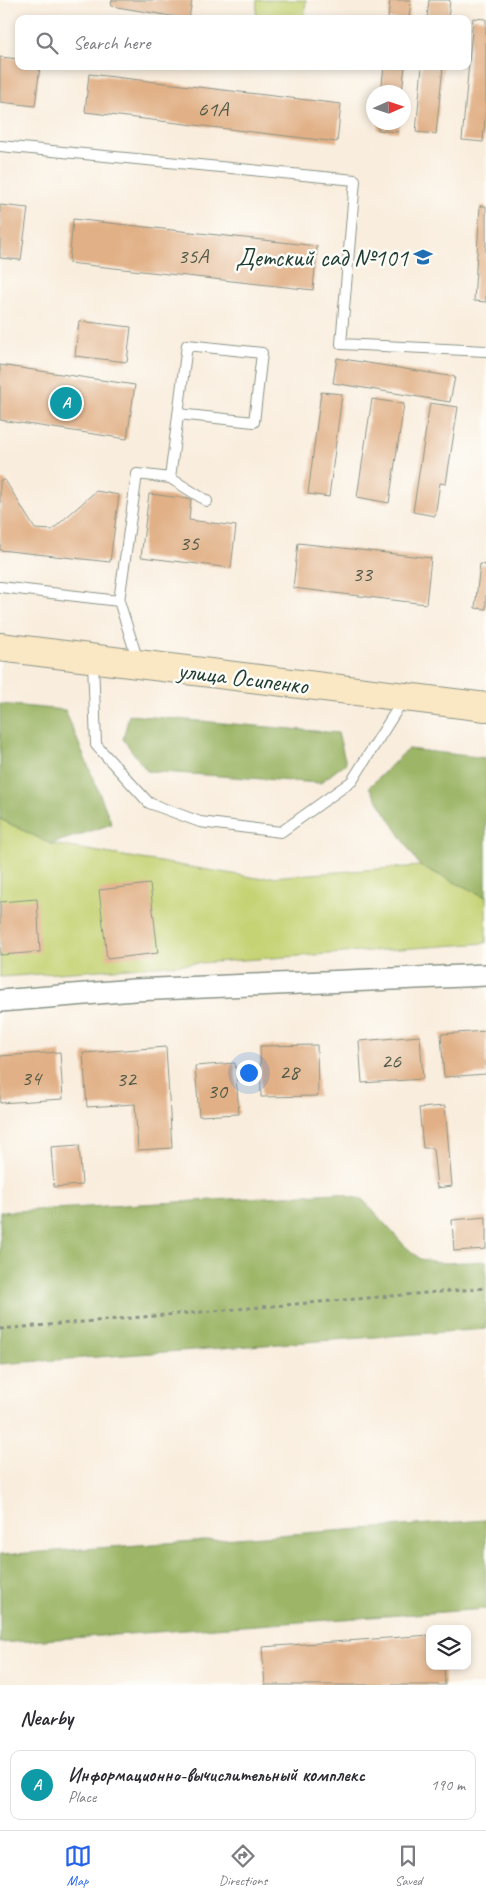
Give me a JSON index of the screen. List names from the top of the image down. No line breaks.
{"streets":{"main road":["улица Осипенко"]},"places":{"school or university":["Детский сад №101"]},"house_numbers":["61А","35А","35","33","26","28","34","32","30"],"north":"right","page":{"search":"Search here","pins":"A","heading":"Nearby","list":[{"mark":"A","name":"Информационно-вычислительный комплекс","note":"Place","value":"190 m"}],"nav":["Map","Directions","Saved"]}}
